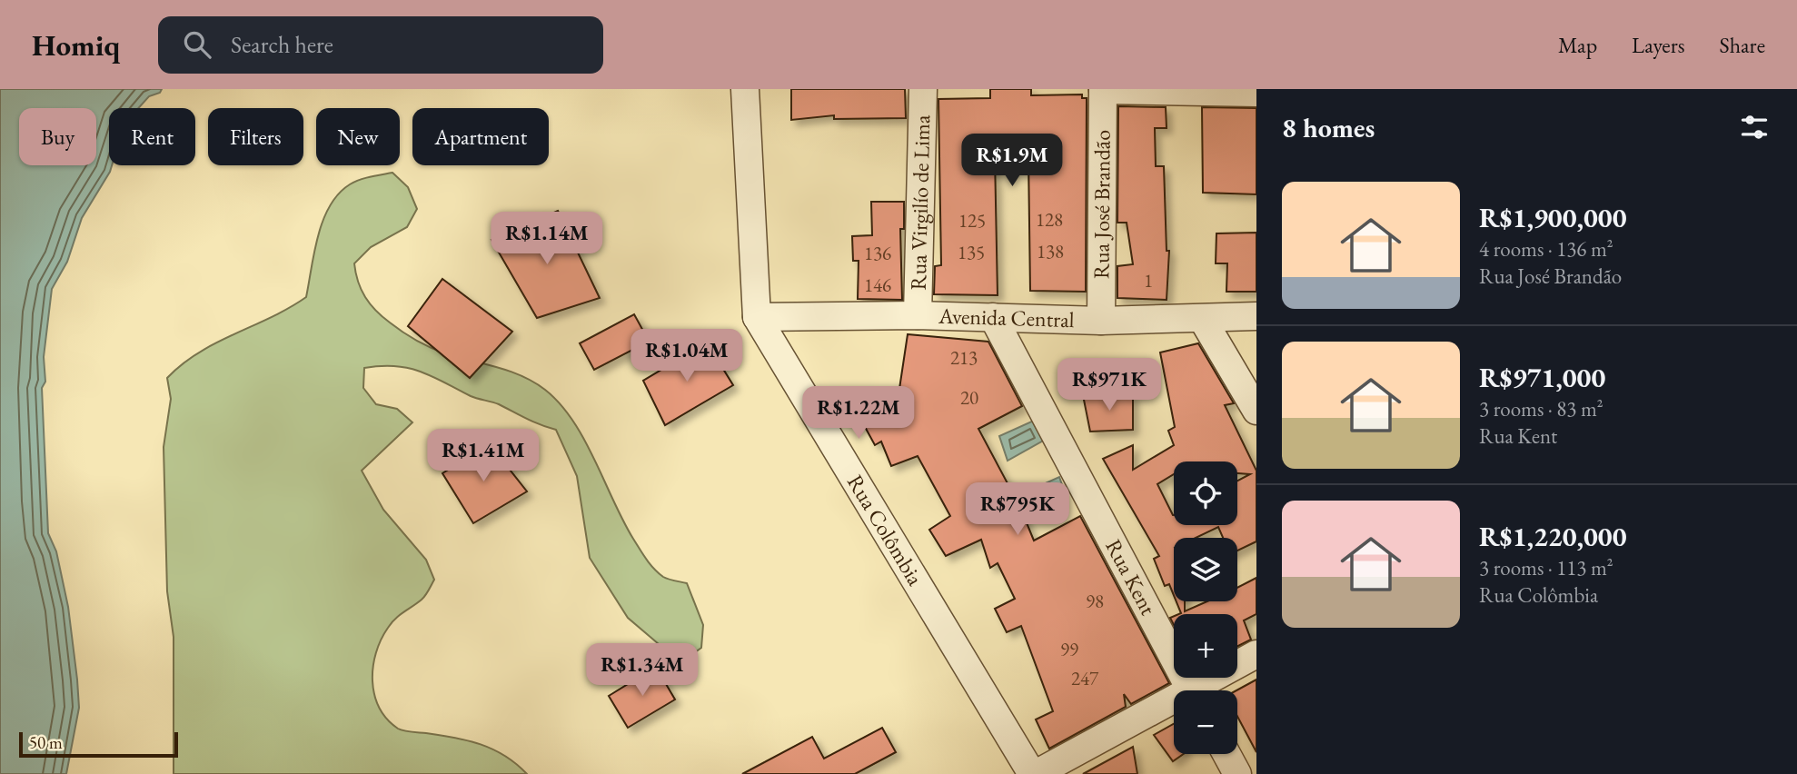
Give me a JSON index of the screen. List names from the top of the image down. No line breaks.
{"streets":{"street":["Rua Virgilío de Lima","Rua José Brandão","Avenida Central","Rua Colômbia","Rua Kent"]},"crossings":[["Rua Virgilío de Lima","Avenida Central"],["Rua José Brandão","Avenida Central"],["Avenida Central","Rua Colômbia"],["Avenida Central","Rua Kent"]],"house_numbers":["128","125","138","135","136","1","146","213","20","98","99","247"],"scale_bar":"50 m","page":{"header":"Homiq","search":"Search here","nav":["Map","Layers","Share"],"heading":"8 homes","chip":["Buy","Rent","Filters","New","Apartment"],"price":["R$1.9M","R$1.14M","R$1.04M","R$971K","R$1.22M","R$1.41M","R$795K","R$1.34M"],"list":[{"name":"R$1,900,000","note":"4 rooms · 136 m² · Rua José Brandão"},{"name":"R$971,000","note":"3 rooms · 83 m² · Rua Kent"},{"name":"R$1,220,000","note":"3 rooms · 113 m² · Rua Colômbia"}],"map_buttons":["+","−"],"scale":"50 m"}}
